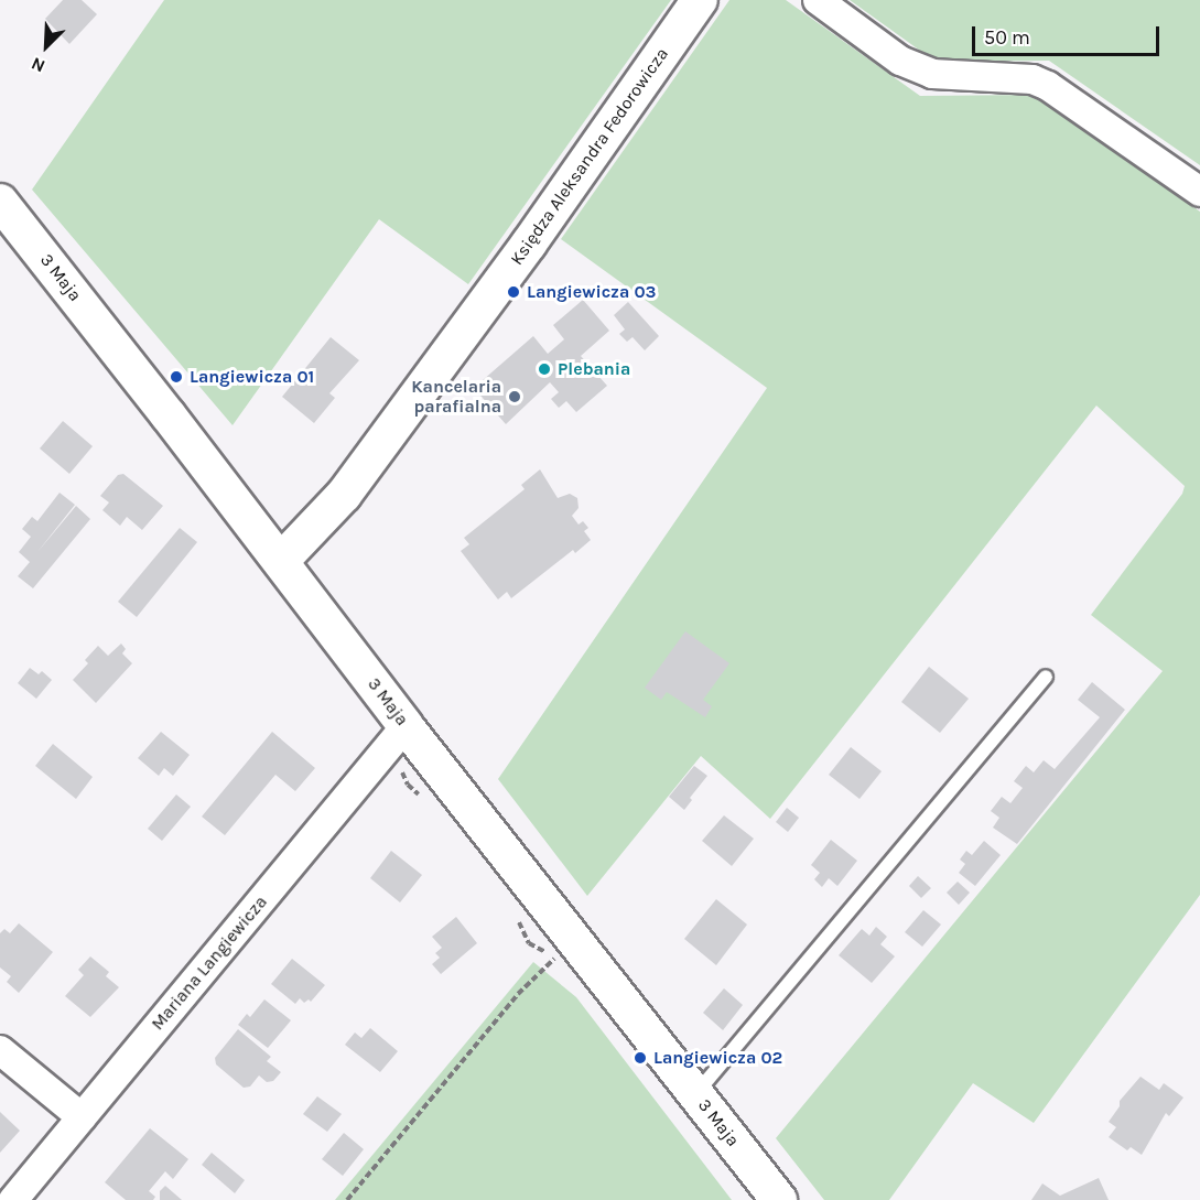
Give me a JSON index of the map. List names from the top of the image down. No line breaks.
{"streets":{"street":["Księdza Aleksandra Fedorowicza","3 Maja","Mariana Langiewicza"]},"crossings":[["Księdza Aleksandra Fedorowicza","3 Maja"],["3 Maja","Mariana Langiewicza"]],"places":["Langiewicza 03","Plebania","Langiewicza 01","Kancelaria parafialna","Langiewicza 02"],"scale_bar":"50 m","north":"bottom left"}
